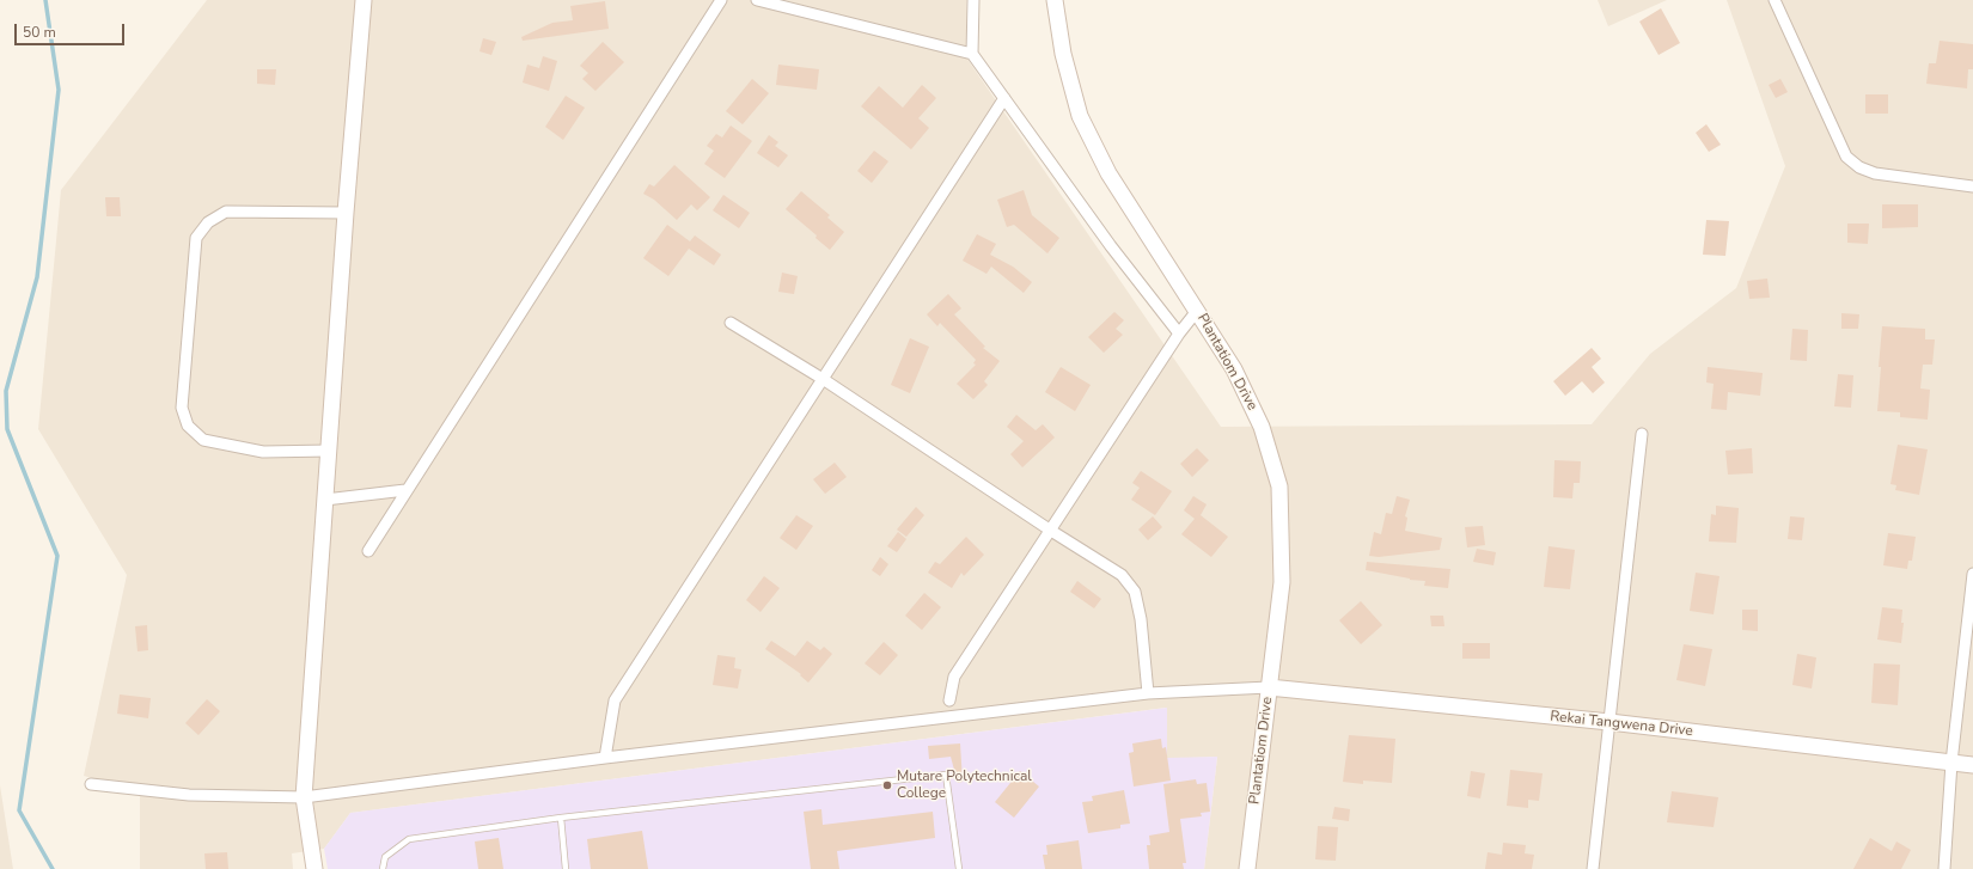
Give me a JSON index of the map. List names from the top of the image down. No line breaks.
{"streets":{"street":["Plantatiom Drive","Rekai Tangwena Drive"]},"crossings":[["Plantatiom Drive","Rekai Tangwena Drive"]],"places":["Mutare Polytechnical College"],"scale_bar":"50 m"}
